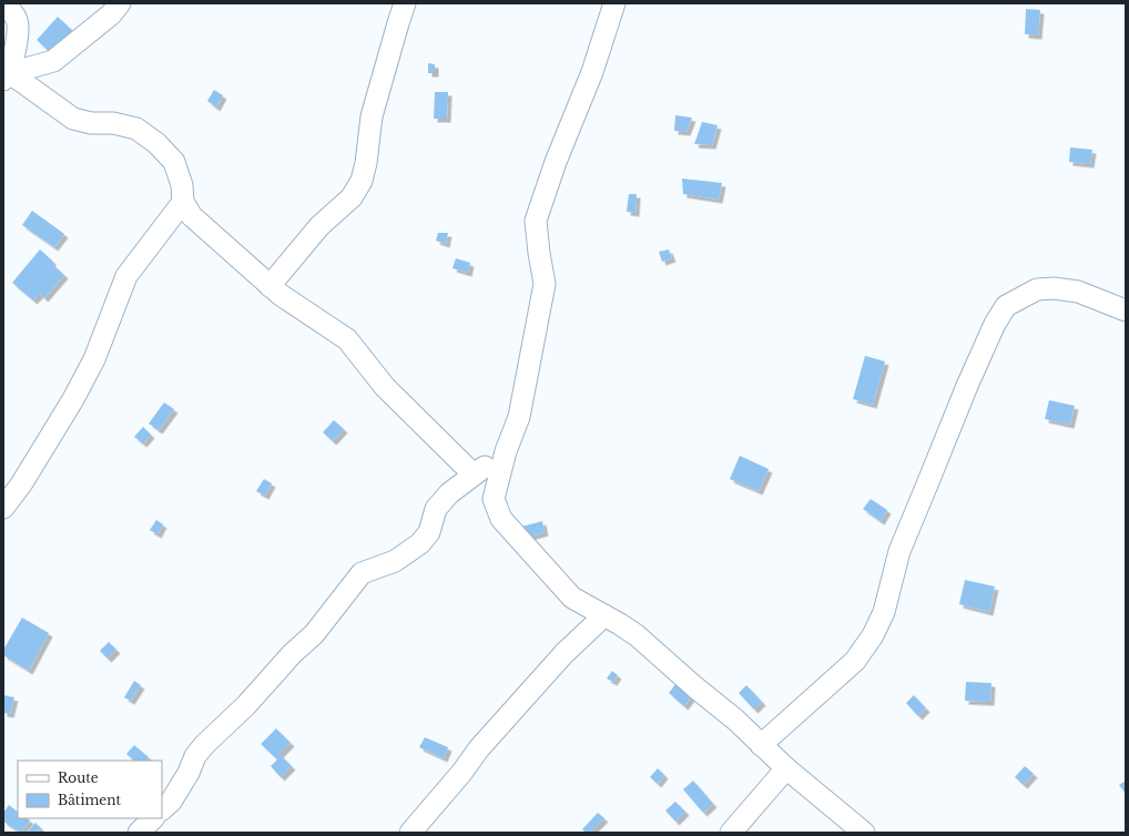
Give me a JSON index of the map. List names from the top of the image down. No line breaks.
{"legend":["Route","Bâtiment"]}
